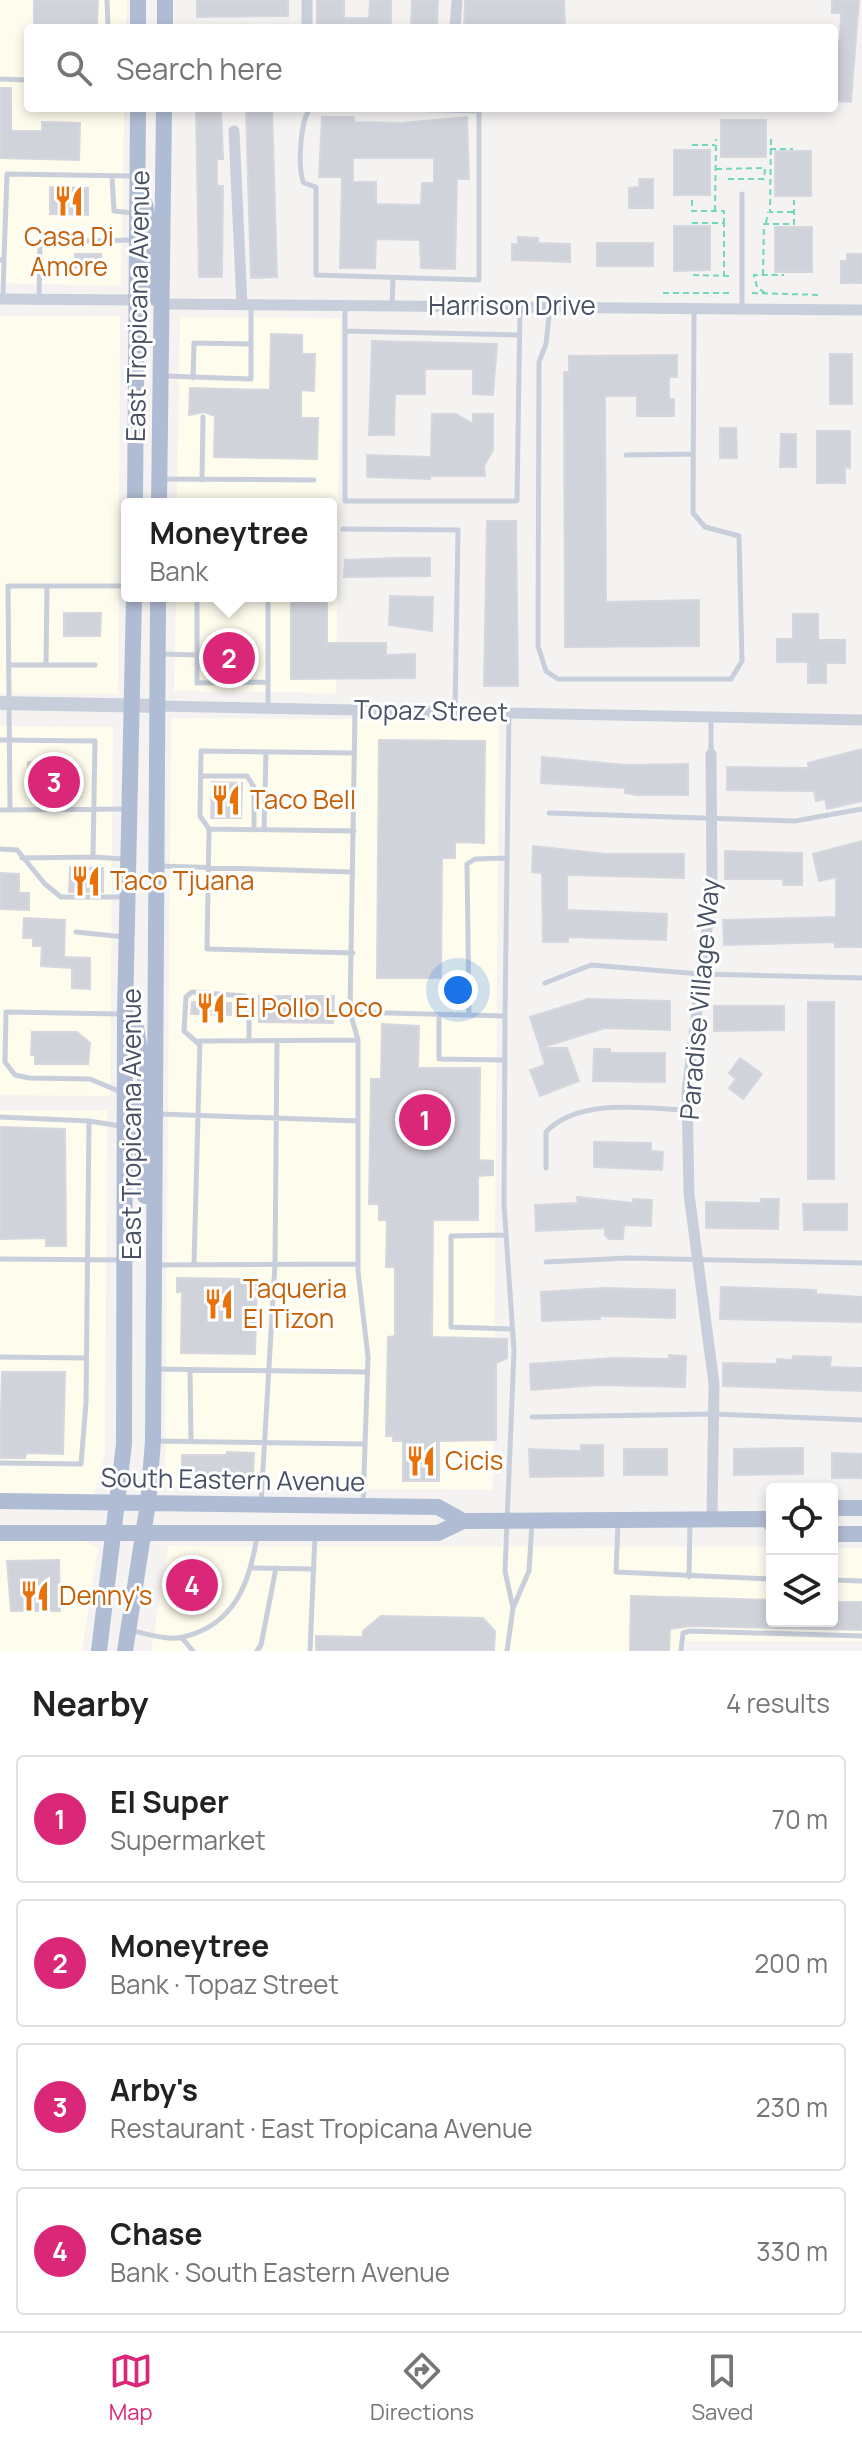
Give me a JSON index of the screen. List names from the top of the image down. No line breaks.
{"streets":{"main road":["East Tropicana Avenue","South Eastern Avenue"],"street":["Harrison Drive","Topaz Street","Paradise Village Way"]},"crossings":[["East Tropicana Avenue","Harrison Drive"],["East Tropicana Avenue","Topaz Street"],["East Tropicana Avenue","South Eastern Avenue"],["Topaz Street","Paradise Village Way"],["Paradise Village Way","South Eastern Avenue"]],"places":{"restaurant":["Casa Di Amore","Taco Bell","Taco Tjuana","El Pollo Loco","Taqueria El Tizon","Cicis","Denny's"]},"page":{"search":"Search here","popup":["Moneytree","Bank"],"pins":["2","3","1","4"],"heading":["Nearby","4 results"],"list":[{"mark":"1","name":"El Super","note":"Supermarket","value":"70 m"},{"mark":"2","name":"Moneytree","note":"Bank · Topaz Street","value":"200 m"},{"mark":"3","name":"Arby's","note":"Restaurant · East Tropicana Avenue","value":"230 m"},{"mark":"4","name":"Chase","note":"Bank · South Eastern Avenue","value":"330 m"}],"nav":["Map","Directions","Saved"]}}
